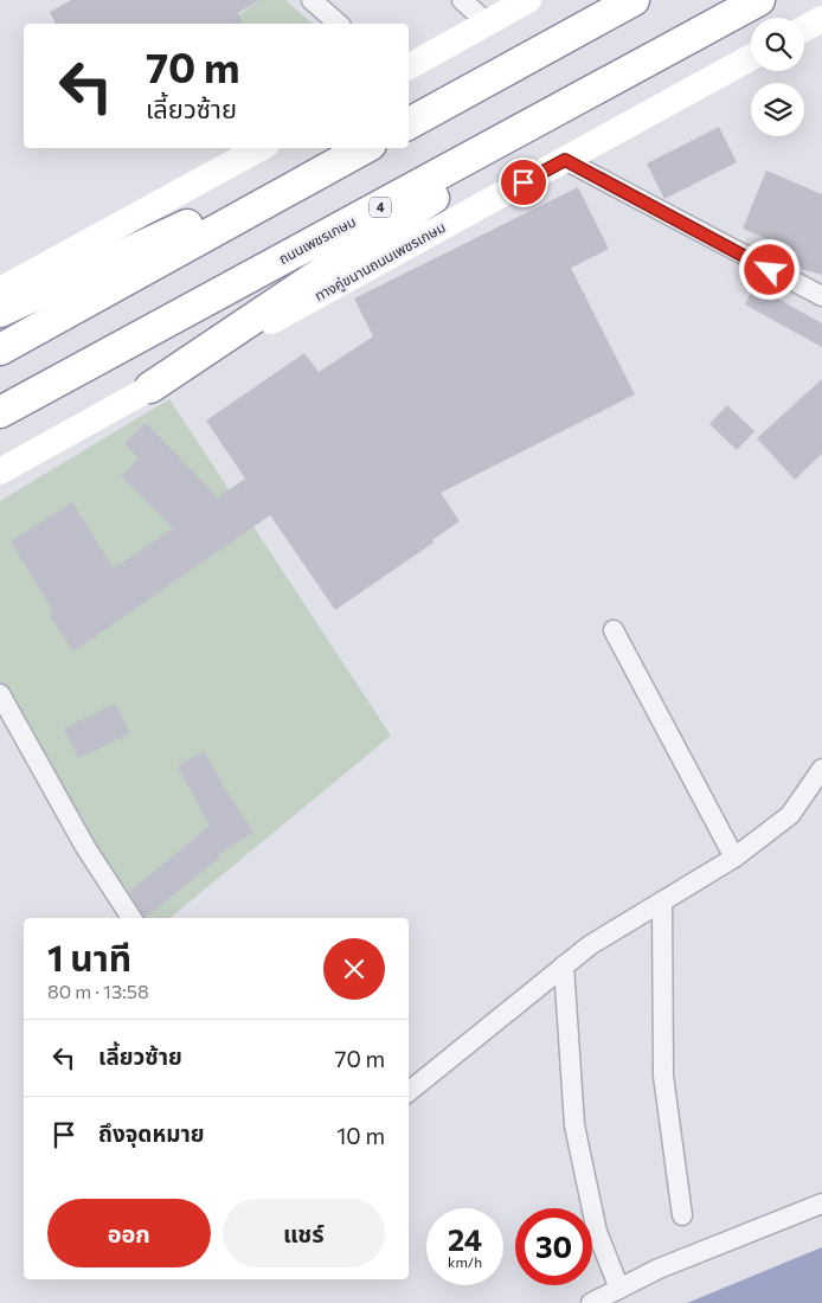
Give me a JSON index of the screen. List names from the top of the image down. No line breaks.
{"streets":{"highway":["4","ถนนเพชรเกษม"],"main road":["ทางคู่ขนานถนนเพชรเกษม"]},"page":{"turn":["70 m","เลี้ยวซ้าย"],"heading":["1 นาที","80 m · 13:58"],"list":[{"name":"เลี้ยวซ้าย","value":"70 m"},{"name":"ถึงจุดหมาย","value":"10 m"}],"buttons":["ออก","แชร์"],"speed":"24 km/h","limit":"30"}}
